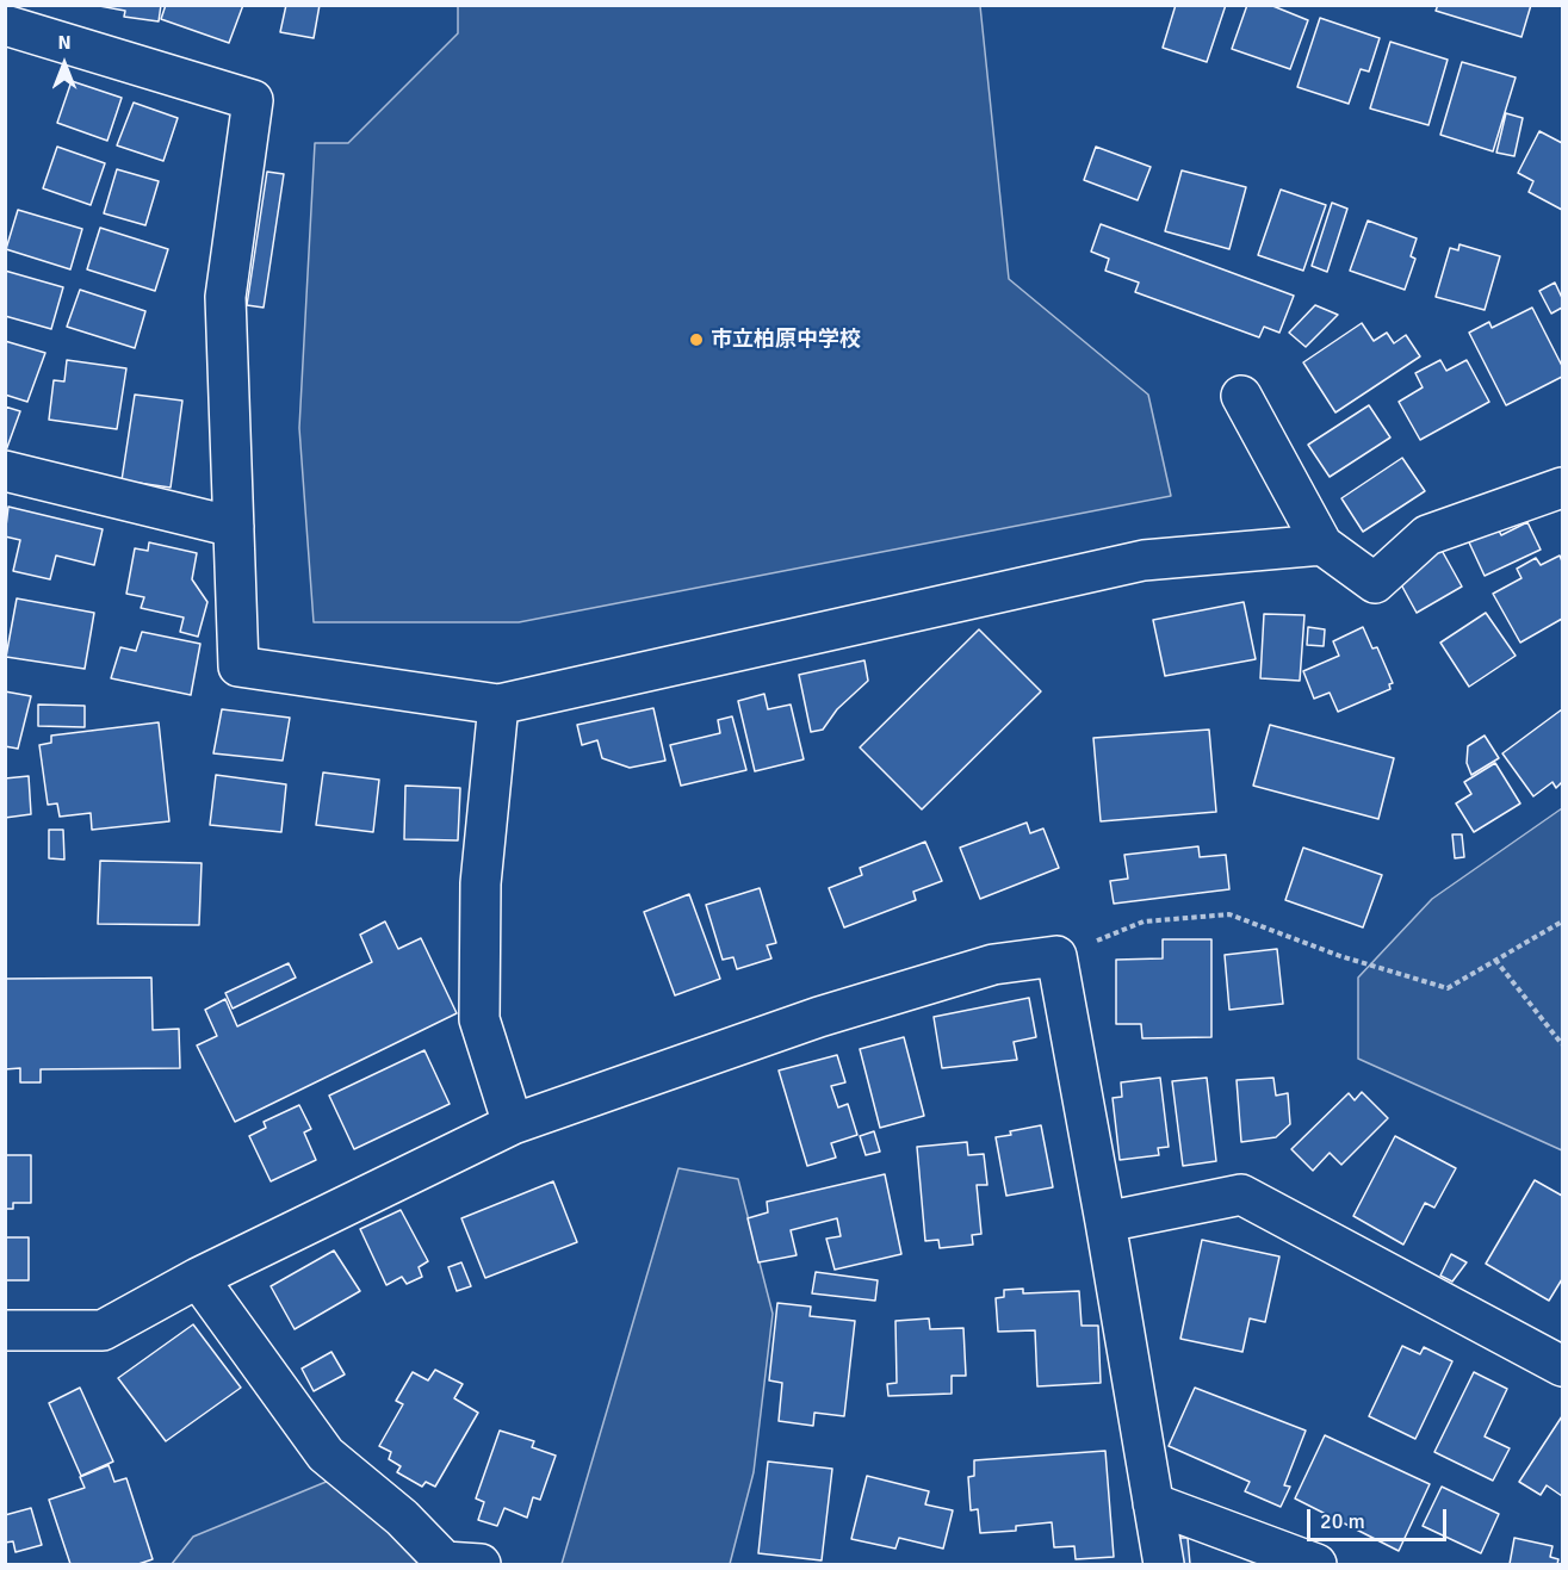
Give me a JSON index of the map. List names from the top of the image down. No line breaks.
{"places":["市立柏原中学校"],"scale_bar":"20 m","north":"top"}
